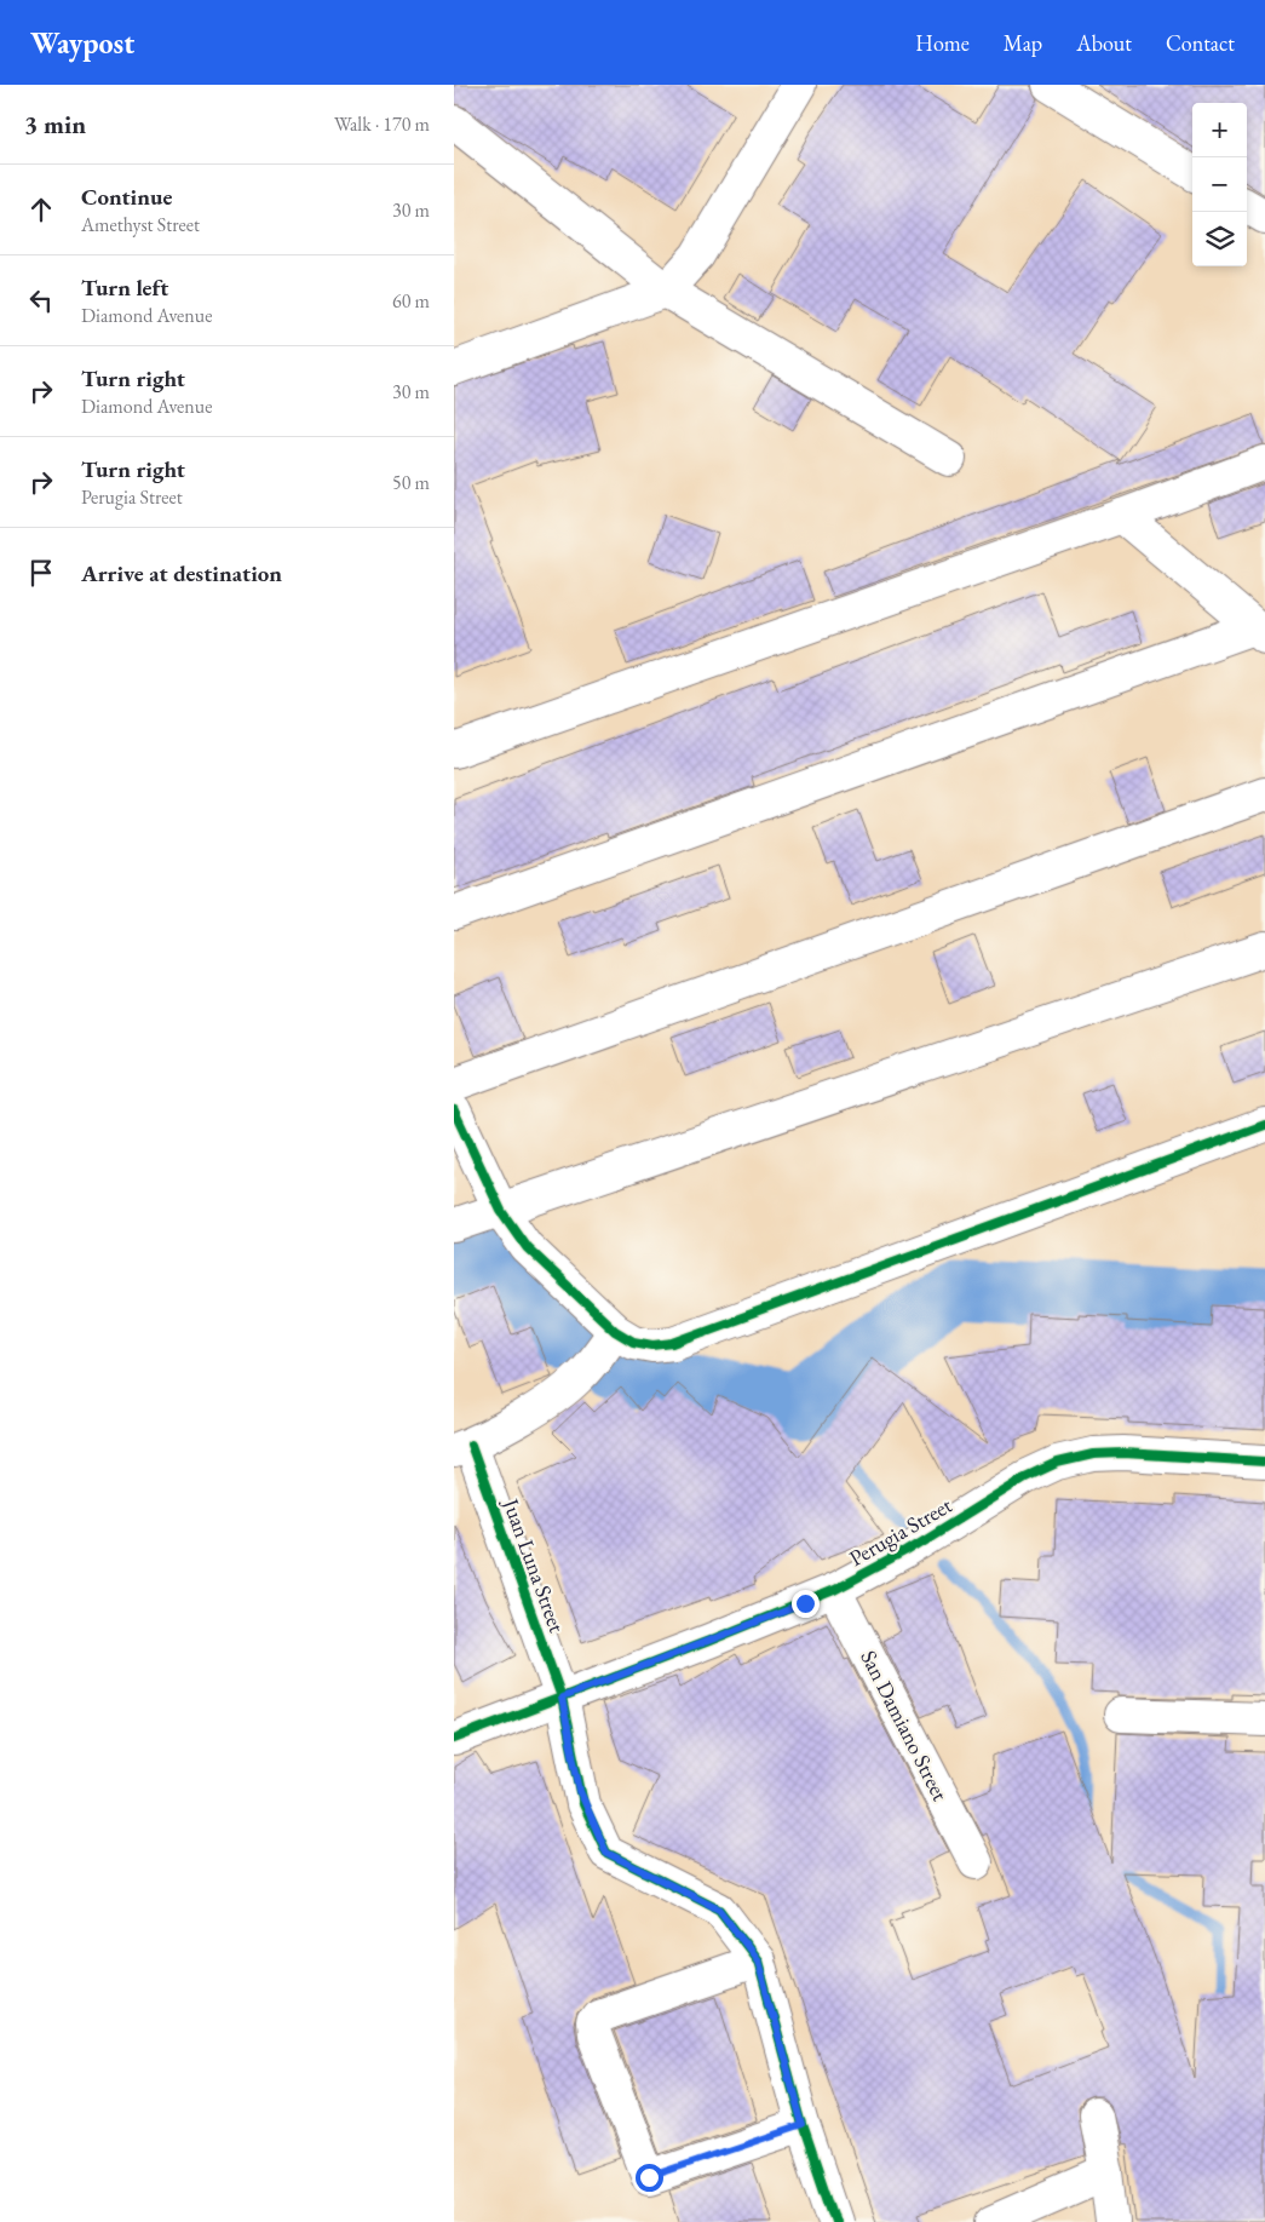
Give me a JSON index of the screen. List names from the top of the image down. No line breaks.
{"streets":{"street":["Perugia Street","Juan Luna Street","San Damiano Street"]},"crossings":[["Perugia Street","Juan Luna Street"],["Perugia Street","San Damiano Street"]],"page":{"header":"Waypost","nav":["Home","Map","About","Contact"],"heading":["3 min","Walk · 170 m"],"map_buttons":["+","−"],"list":[["Continue","Amethyst Street","30 m"],["Turn left","Diamond Avenue","60 m"],["Turn right","Diamond Avenue","30 m"],["Turn right","Perugia Street","50 m"],"Arrive at destination"]}}
